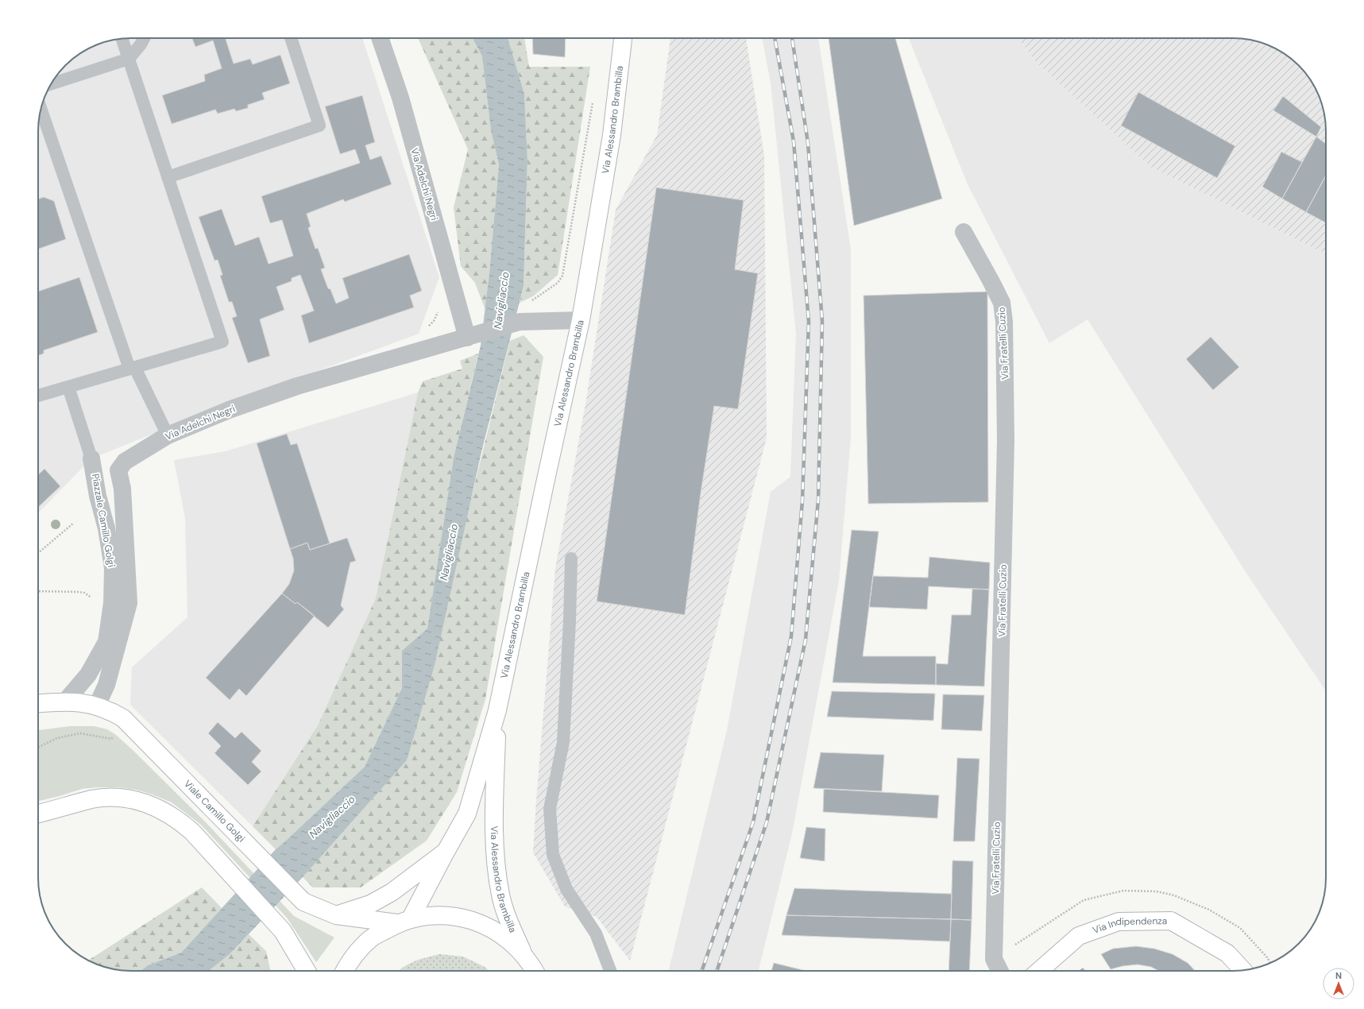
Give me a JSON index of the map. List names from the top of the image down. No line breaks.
{"streets":{"main road":["Via Alessandro Brambilla","Viale Camillo Golgi","Via Indipendenza"],"street":["Via Adelchi Negri","Via Fratelli Cuzio","Piazzale Camillo Golgi"]},"crossings":[["Via Alessandro Brambilla","Via Adelchi Negri"],["Via Alessandro Brambilla","Viale Camillo Golgi"],["Via Adelchi Negri","Piazzale Camillo Golgi"],["Piazzale Camillo Golgi","Viale Camillo Golgi"]],"water":["Navigliaccio"],"north":"top"}
